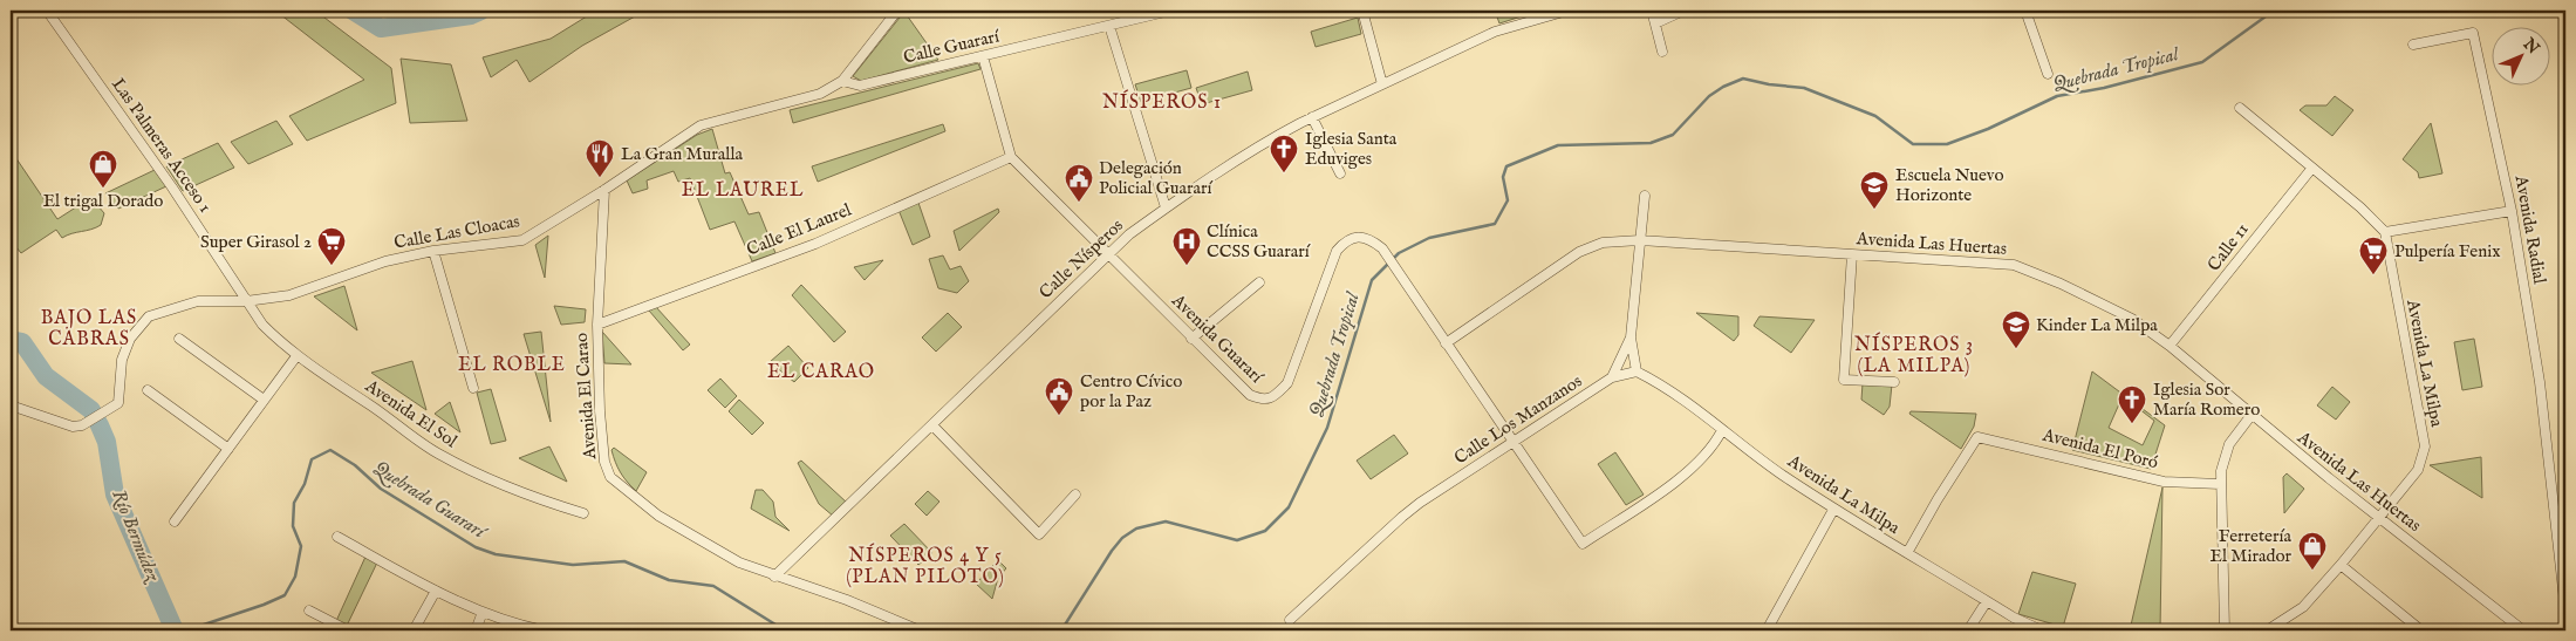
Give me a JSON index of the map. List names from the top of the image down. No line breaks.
{"streets":{"street":["Calle Guararí","Las Palmeras Acceso 1","Calle El Laurel","Avenida Radial","Calle Las Cloacas","Avenida Las Huertas","Calle 11","Calle Nísperos","Avenida Guararí","Avenida La Milpa","Avenida El Carao","Avenida El Sol","Calle Los Manzanos","Avenida El Poró"]},"crossings":[["Calle Guararí","Calle Las Cloacas"],["Las Palmeras Acceso 1","Calle Las Cloacas"],["Las Palmeras Acceso 1","Avenida El Sol"],["Calle El Laurel","Avenida Guararí"],["Calle El Laurel","Avenida El Carao"],["Calle Las Cloacas","Avenida El Carao"],["Calle Las Cloacas","Avenida El Sol"],["Avenida Las Huertas","Calle 11"],["Avenida Las Huertas","Avenida Guararí"],["Avenida Las Huertas","Avenida La Milpa"],["Calle Nísperos","Avenida Guararí"],["Calle Nísperos","Avenida El Carao"],["Avenida Guararí","Avenida La Milpa"],["Avenida Guararí","Calle Los Manzanos"],["Avenida La Milpa","Calle Los Manzanos"],["Avenida La Milpa","Avenida El Poró"]],"districts":["NÍSPEROS 1","EL LAUREL","BAJO LAS CABRAS","NÍSPEROS 3 (LA MILPA)","EL ROBLE","EL CARAO","NÍSPEROS 4 Y 5 (PLAN PILOTO)"],"water":["Quebrada Tropical","Quebrada Guararí","Río Bermúdez"],"places":{"church":["Iglesia Santa Eduviges","Iglesia Sor María Romero"],"restaurant":["La Gran Muralla"],"shop":["El trigal Dorado","Ferretería El Mirador"],"public building":["Delegación Policial Guararí","Centro Cívico por la Paz"],"school or university":["Escuela Nuevo Horizonte","Kinder La Milpa"],"supermarket":["Super Girasol 2","Pulpería Fenix"],"hospital":["Clínica CCSS Guararí"]},"north":"top right"}
